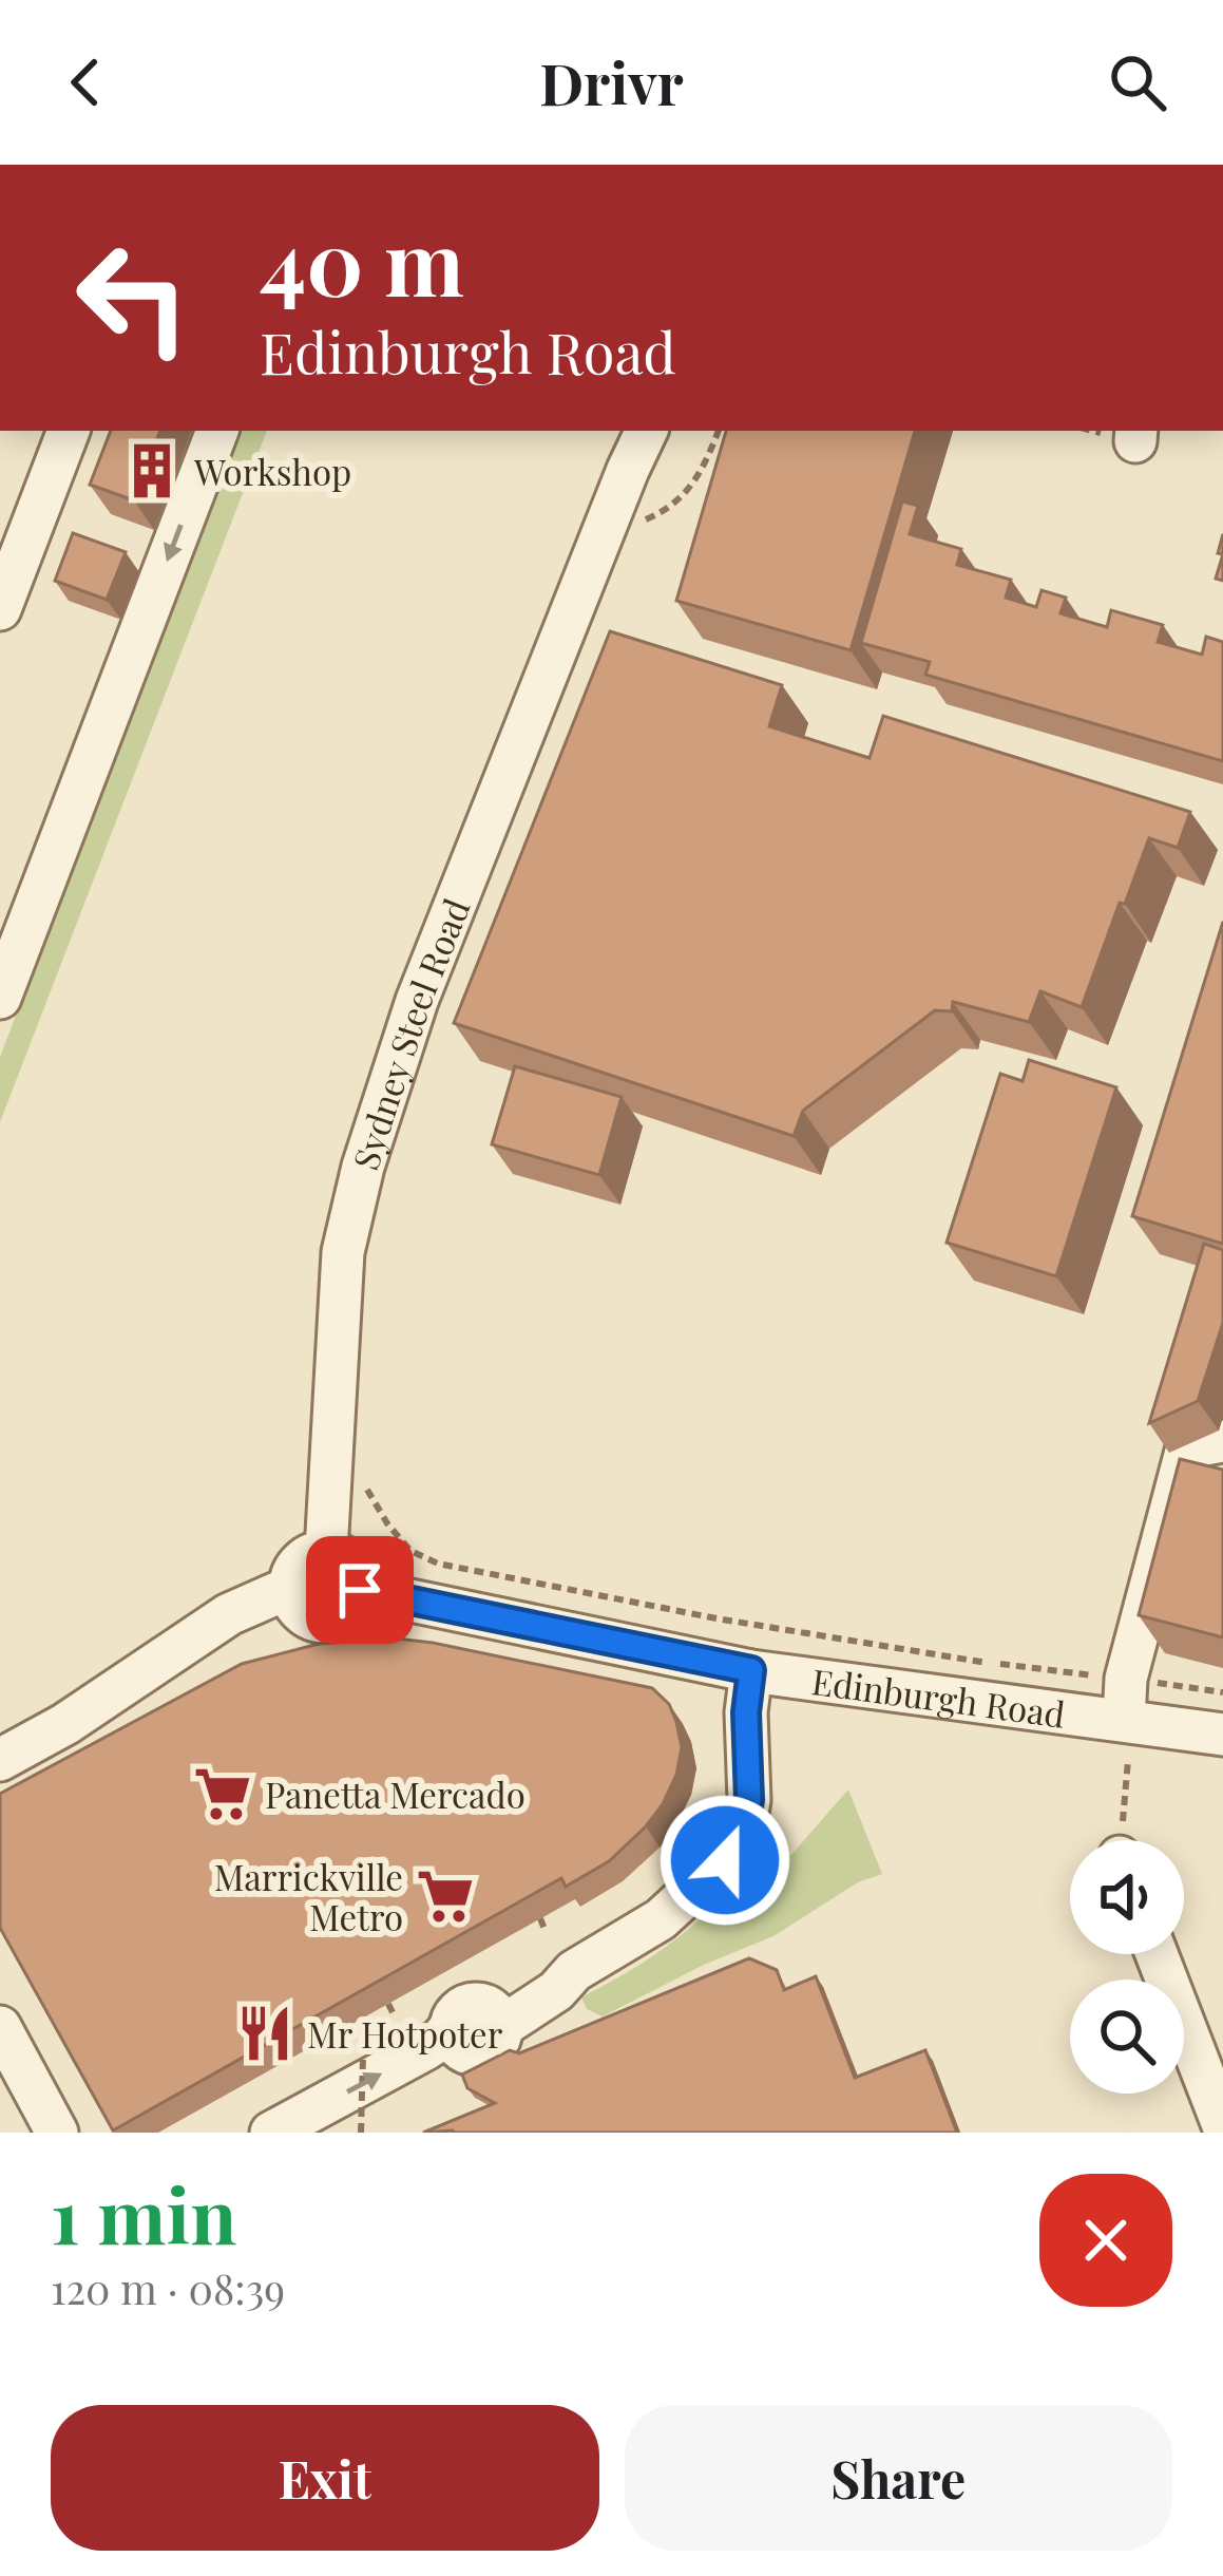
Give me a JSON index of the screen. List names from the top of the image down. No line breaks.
{"streets":{"street":["Sydney Steel Road","Edinburgh Road"]},"crossings":[["Sydney Steel Road","Edinburgh Road"]],"places":{"building":["Workshop"],"supermarket":["Panetta Mercado","Marrickville Metro"],"restaurant":["Mr Hotpoter"]},"page":{"header":"Drivr","turn":["40 m","Edinburgh Road"],"heading":["1 min","120 m · 08:39"],"buttons":["Exit","Share"]}}
